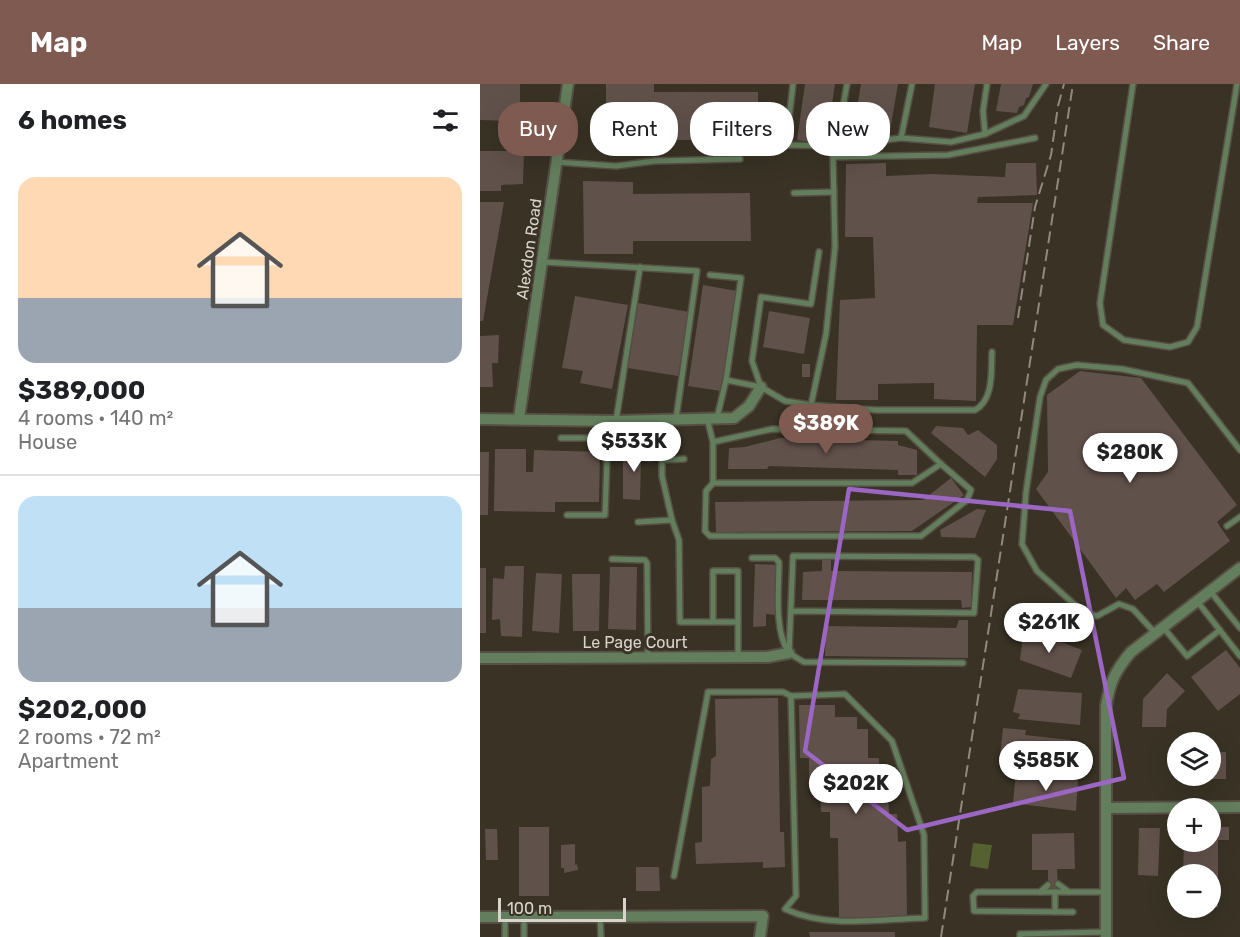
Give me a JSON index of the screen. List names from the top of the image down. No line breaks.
{"streets":{"street":["Alexdon Road","Le Page Court"]},"scale_bar":"100 m","page":{"header":"Map","nav":["Map","Layers","Share"],"heading":"6 homes","chip":["Buy","Rent","Filters","New"],"list":[{"name":"$389,000","note":"4 rooms · 140 m² · House"},{"name":"$202,000","note":"2 rooms · 72 m² · Apartment"}],"price":["$389K","$533K","$280K","$261K","$585K","$202K"],"map_buttons":["+","−"],"scale":"100 m"}}
